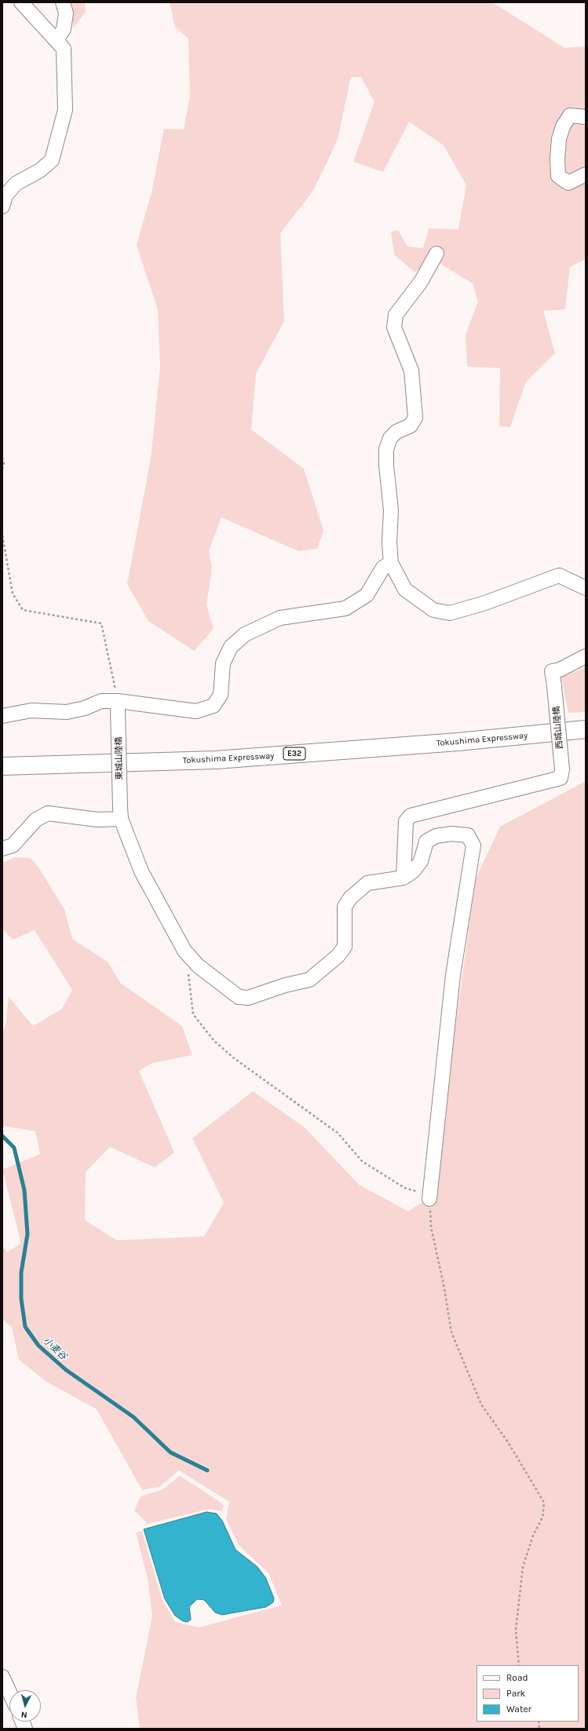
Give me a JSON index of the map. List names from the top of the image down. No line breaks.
{"streets":{"highway":["Tokushima Expressway","E32"],"street":["西城山陸橋","東城山陸橋"]},"crossings":[["西城山陸橋","東城山陸橋"]],"water":["小麦谷"],"legend":["Road","Park","Water"],"north":"bottom"}
